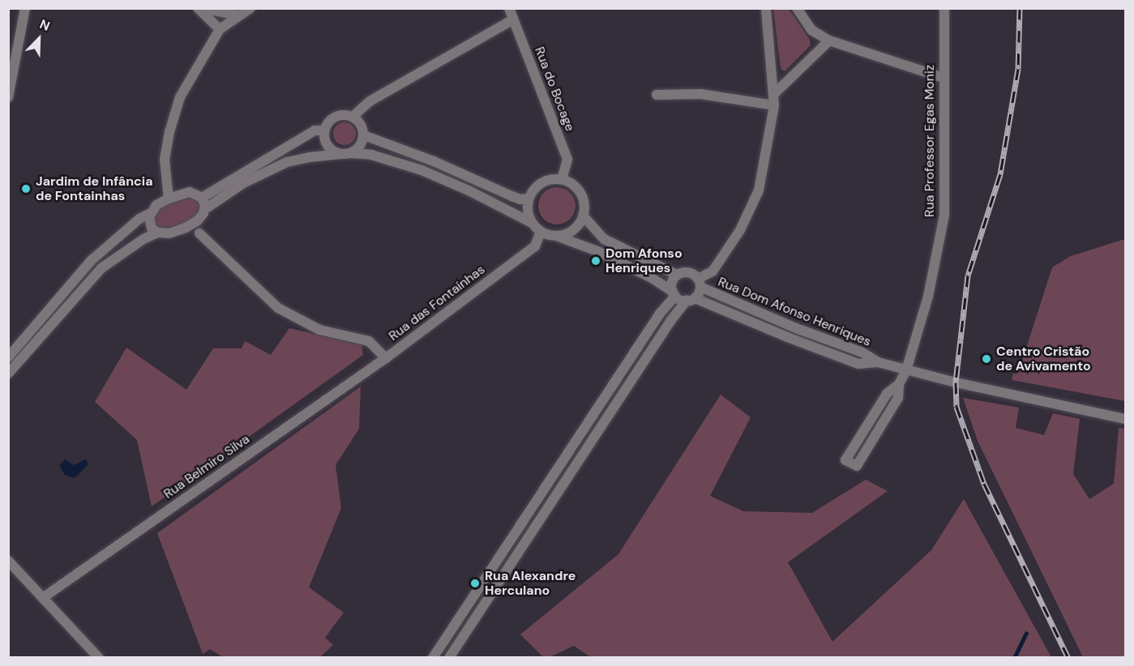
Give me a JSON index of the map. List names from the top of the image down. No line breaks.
{"streets":{"street":["Rua do Bocage","Rua Professor Egas Moniz","Rua das Fontaínhas","Rua Dom Afonso Henriques","Rua Belmiro Silva"]},"crossings":[["Rua do Bocage","Rua das Fontaínhas"],["Rua do Bocage","Rua Dom Afonso Henriques"],["Rua Professor Egas Moniz","Rua Dom Afonso Henriques"],["Rua das Fontaínhas","Rua Dom Afonso Henriques"],["Rua das Fontaínhas","Rua Belmiro Silva"]],"places":["Jardim de Infância de Fontainhas","Dom Afonso Henriques","Centro Cristão de Avivamento","Rua Alexandre Herculano"],"north":"top right"}
